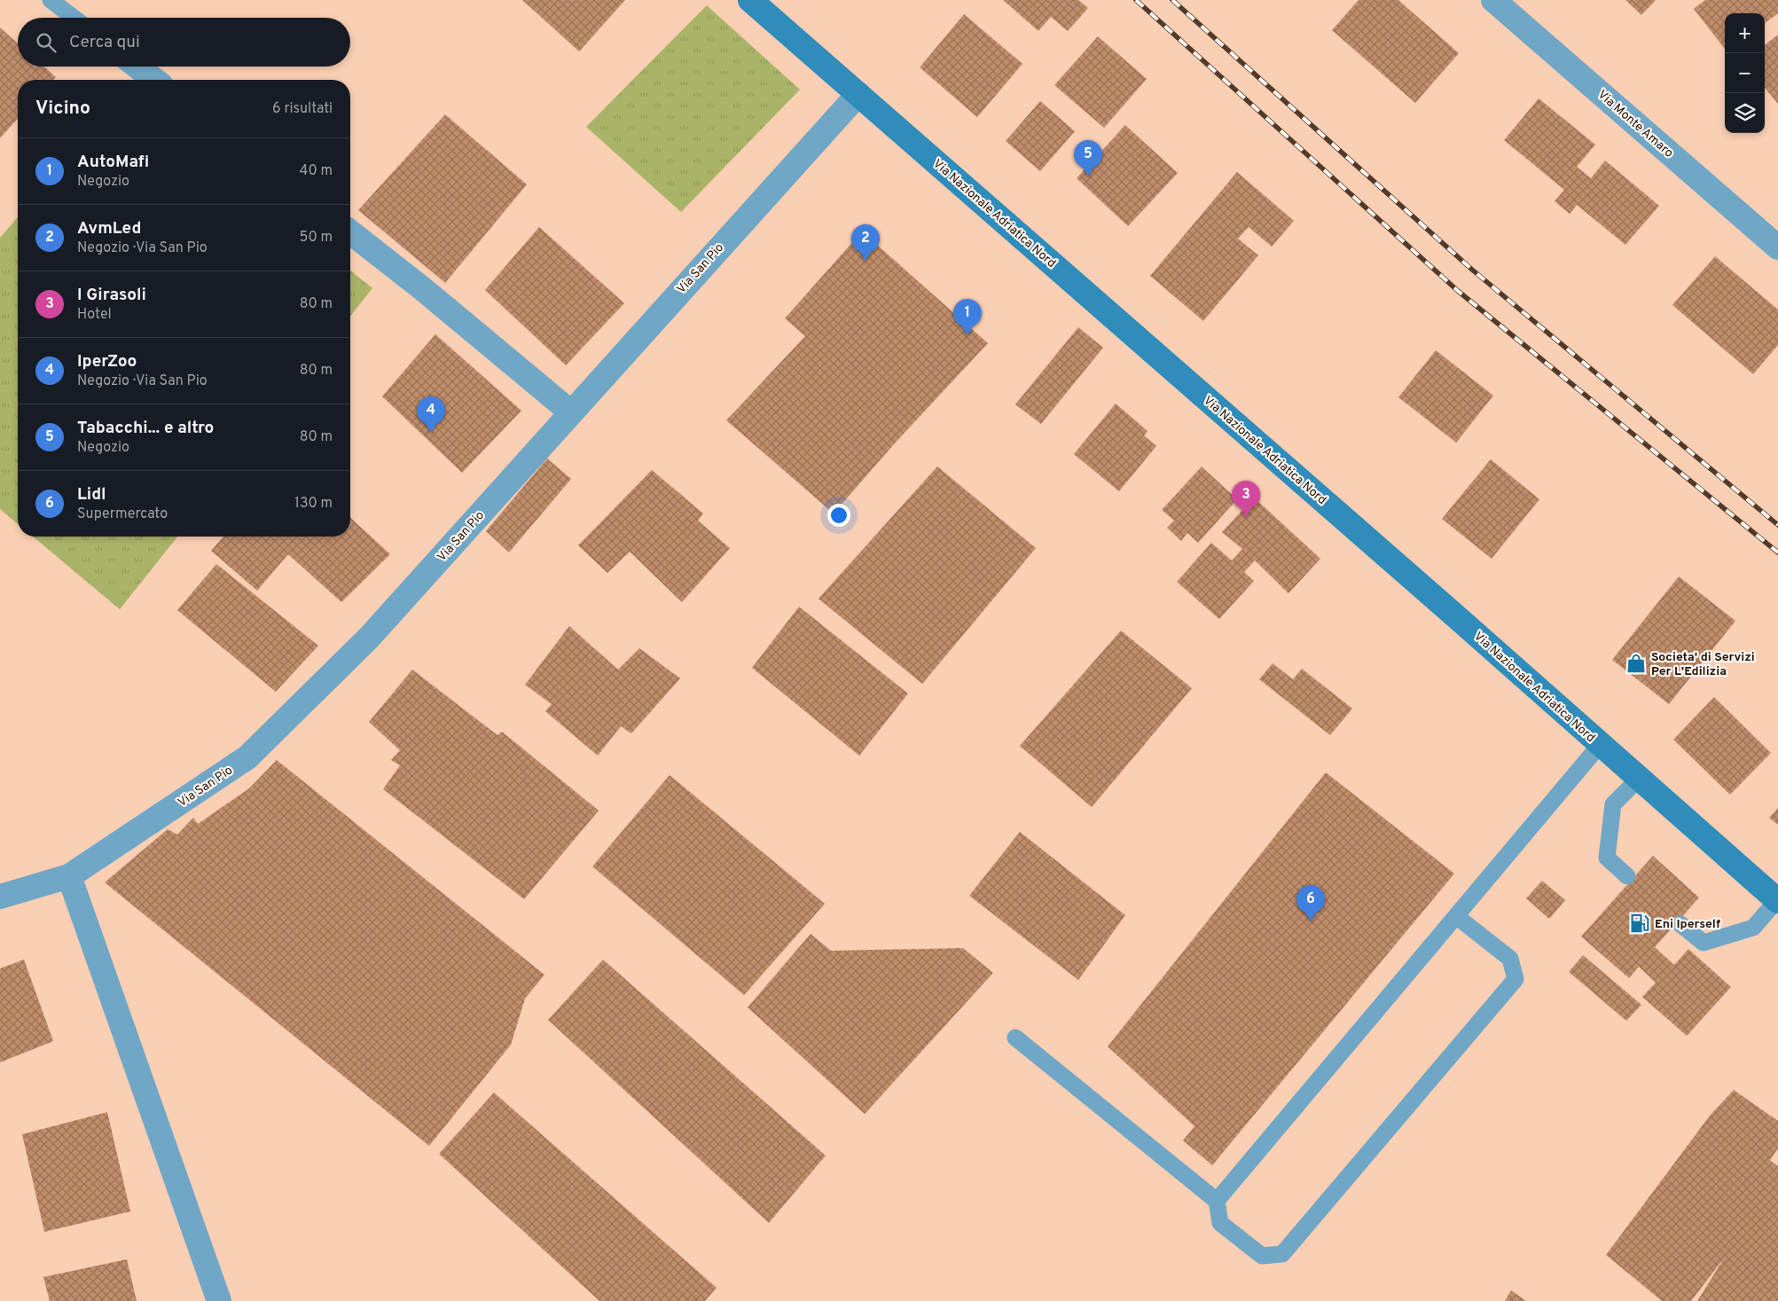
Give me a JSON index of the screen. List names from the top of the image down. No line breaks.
{"streets":{"main road":["Via Nazionale Adriatica Nord"],"street":["Via Monte Amaro","Via San Pio"]},"crossings":[["Via Nazionale Adriatica Nord","Via San Pio"]],"places":{"shop":["Societa' di Servizi Per L'Edilizia"],"fuel station":["Eni Iperself"]},"page":{"map_buttons":["+","−"],"search":"Cerca qui","heading":["Vicino","6 risultati"],"list":[{"mark":"1","name":"AutoMafi","note":"Negozio","value":"40 m"},{"mark":"2","name":"AvmLed","note":"Negozio · Via San Pio","value":"50 m"},{"mark":"3","name":"I Girasoli","note":"Hotel","value":"80 m"},{"mark":"4","name":"IperZoo","note":"Negozio · Via San Pio","value":"80 m"},{"mark":"5","name":"Tabacchi... e altro","note":"Negozio","value":"80 m"},{"mark":"6","name":"Lidl","note":"Supermercato","value":"130 m"}],"pins":["5","2","1","4","3","6"]}}
